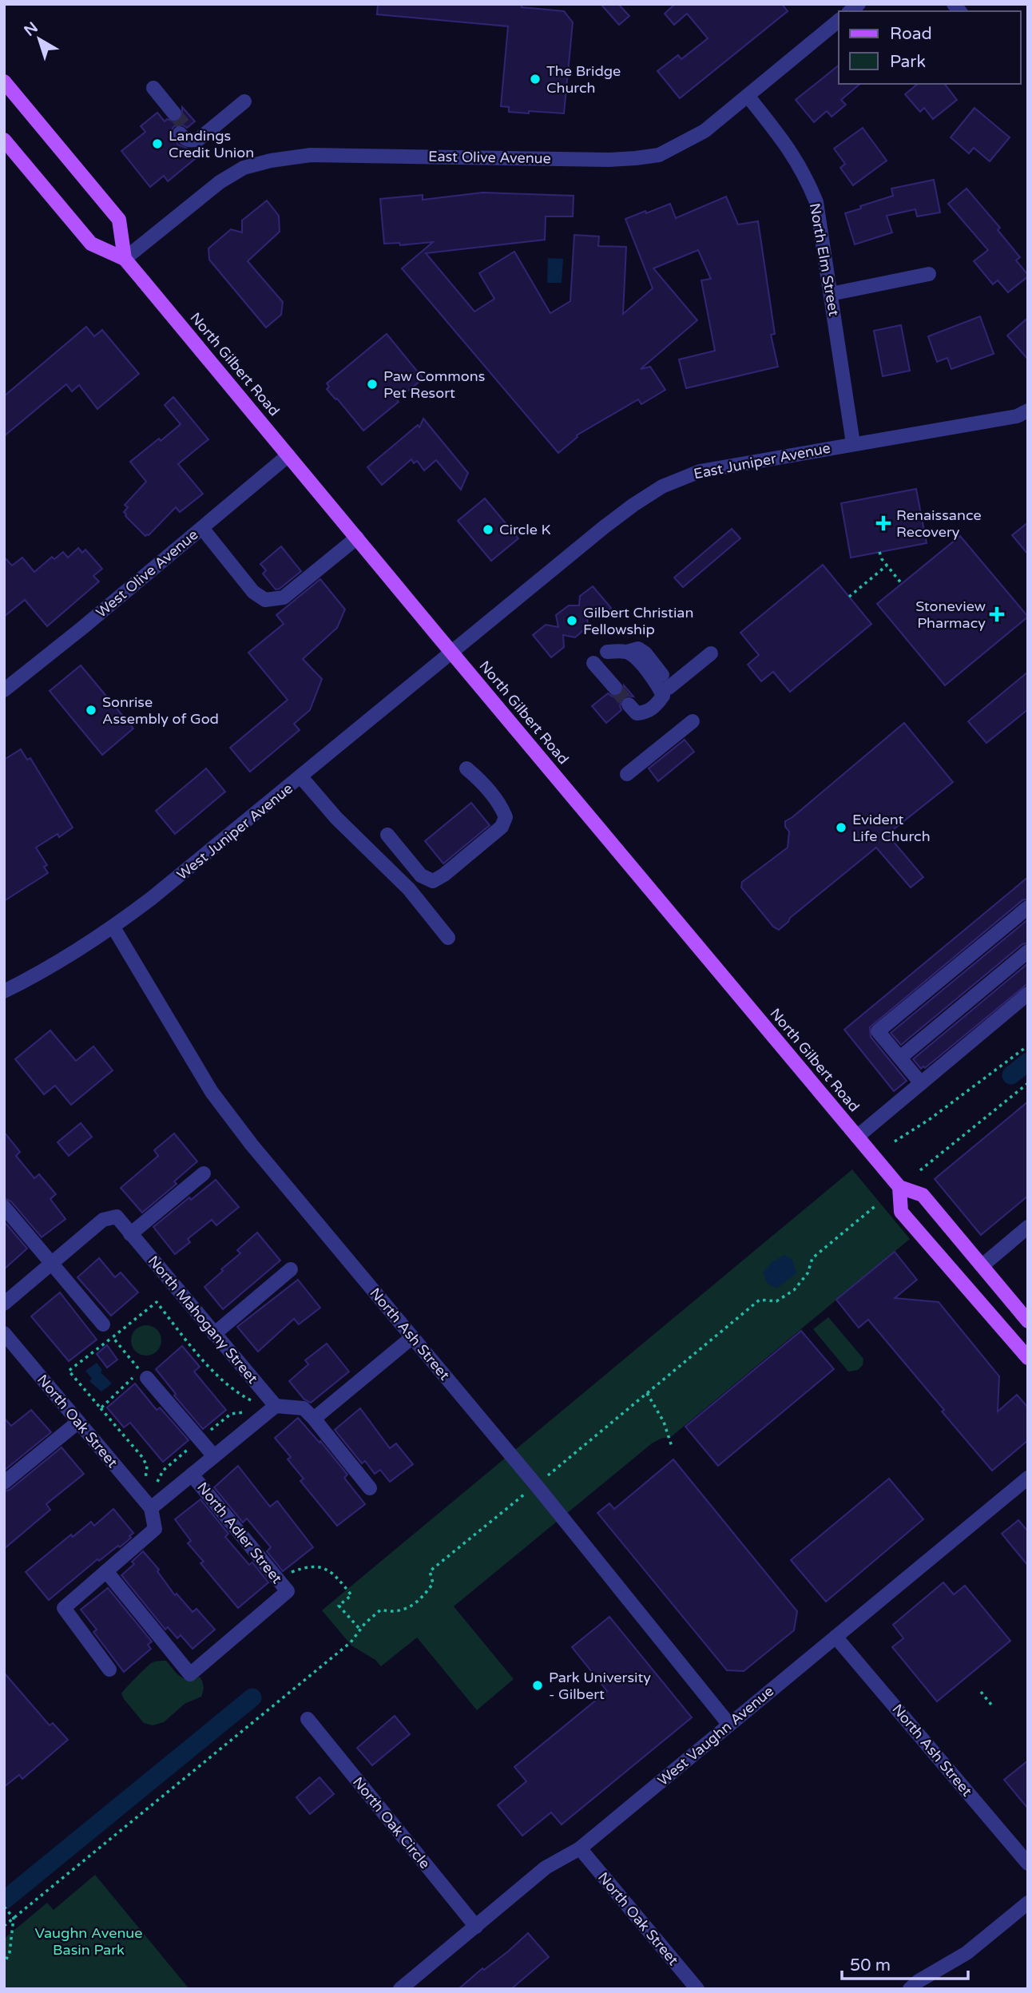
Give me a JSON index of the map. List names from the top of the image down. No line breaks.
{"streets":{"main road":["North Gilbert Road"],"street":["East Olive Avenue","North Elm Street","East Juniper Avenue","West Olive Avenue","West Juniper Avenue","North Mahogany Street","North Ash Street","North Oak Street","North Adler Street","West Vaughn Avenue","North Oak Circle"]},"crossings":[["East Olive Avenue","North Elm Street"],["East Olive Avenue","North Gilbert Road"],["North Elm Street","East Juniper Avenue"],["North Gilbert Road","East Juniper Avenue"],["North Gilbert Road","West Olive Avenue"],["North Gilbert Road","West Juniper Avenue"],["East Juniper Avenue","West Juniper Avenue"],["West Juniper Avenue","North Ash Street"],["North Ash Street","West Vaughn Avenue"],["North Oak Street","West Vaughn Avenue"],["West Vaughn Avenue","North Oak Circle"]],"parks":["Vaughn Avenue Basin Park"],"places":{"other":["The Bridge Church","Landings Credit Union","Paw Commons Pet Resort","Circle K","Gilbert Christian Fellowship","Sonrise Assembly of God","Evident Life Church","Park University - Gilbert"],"health":["Renaissance Recovery","Stoneview Pharmacy"]},"legend":["Road","Park"],"scale_bar":"50 m","north":"top left"}
